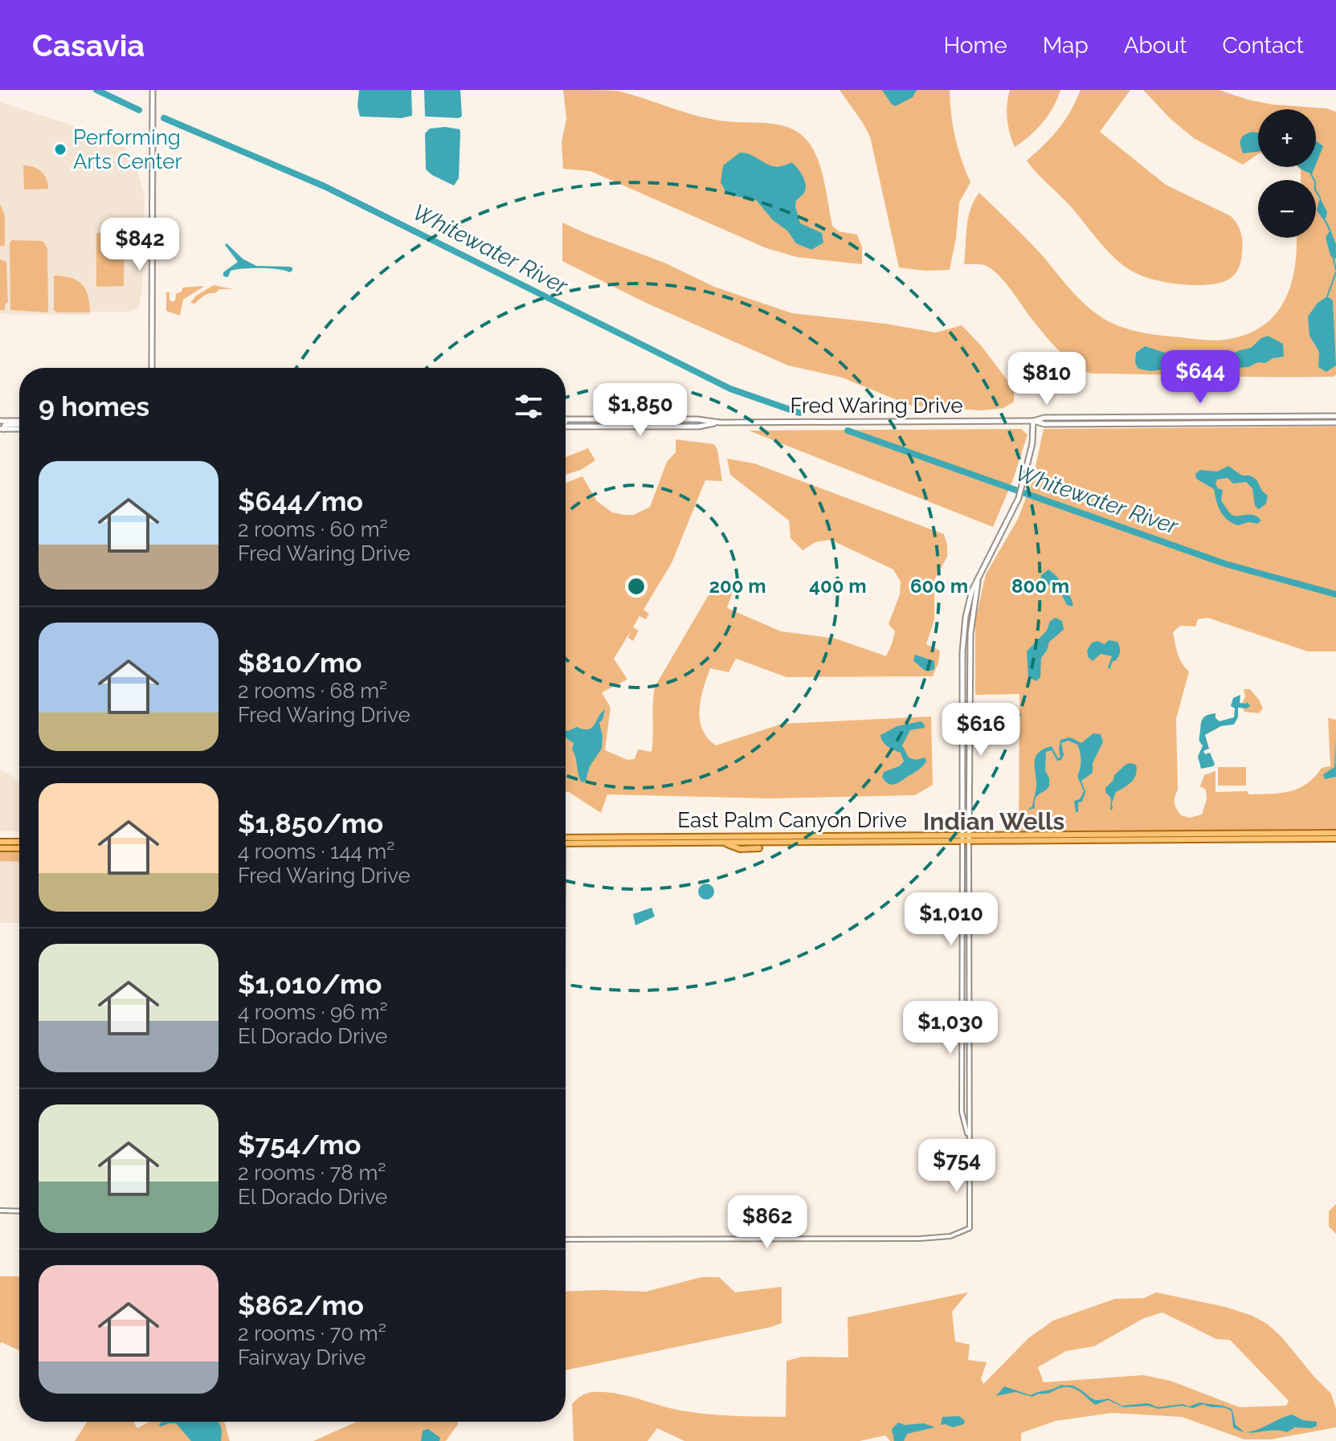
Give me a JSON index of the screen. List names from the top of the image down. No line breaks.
{"streets":{"main road":["Fred Waring Drive","East Palm Canyon Drive"]},"districts":["Indian Wells"],"water":["Whitewater River"],"places":["Performing Arts Center"],"page":{"header":"Casavia","nav":["Home","Map","About","Contact"],"map_buttons":["+","−"],"price":["$842","$644","$810","$1,850","$616","$1,010","$1,030","$754","$862"],"heading":"9 homes","list":[{"name":"$644/mo","note":"2 rooms · 60 m² · Fred Waring Drive"},{"name":"$810/mo","note":"2 rooms · 68 m² · Fred Waring Drive"},{"name":"$1,850/mo","note":"4 rooms · 144 m² · Fred Waring Drive"},{"name":"$1,010/mo","note":"4 rooms · 96 m² · El Dorado Drive"},{"name":"$754/mo","note":"2 rooms · 78 m² · El Dorado Drive"},{"name":"$862/mo","note":"2 rooms · 70 m² · Fairway Drive"}]},"rings":["200 m","400 m","600 m","800 m"]}
